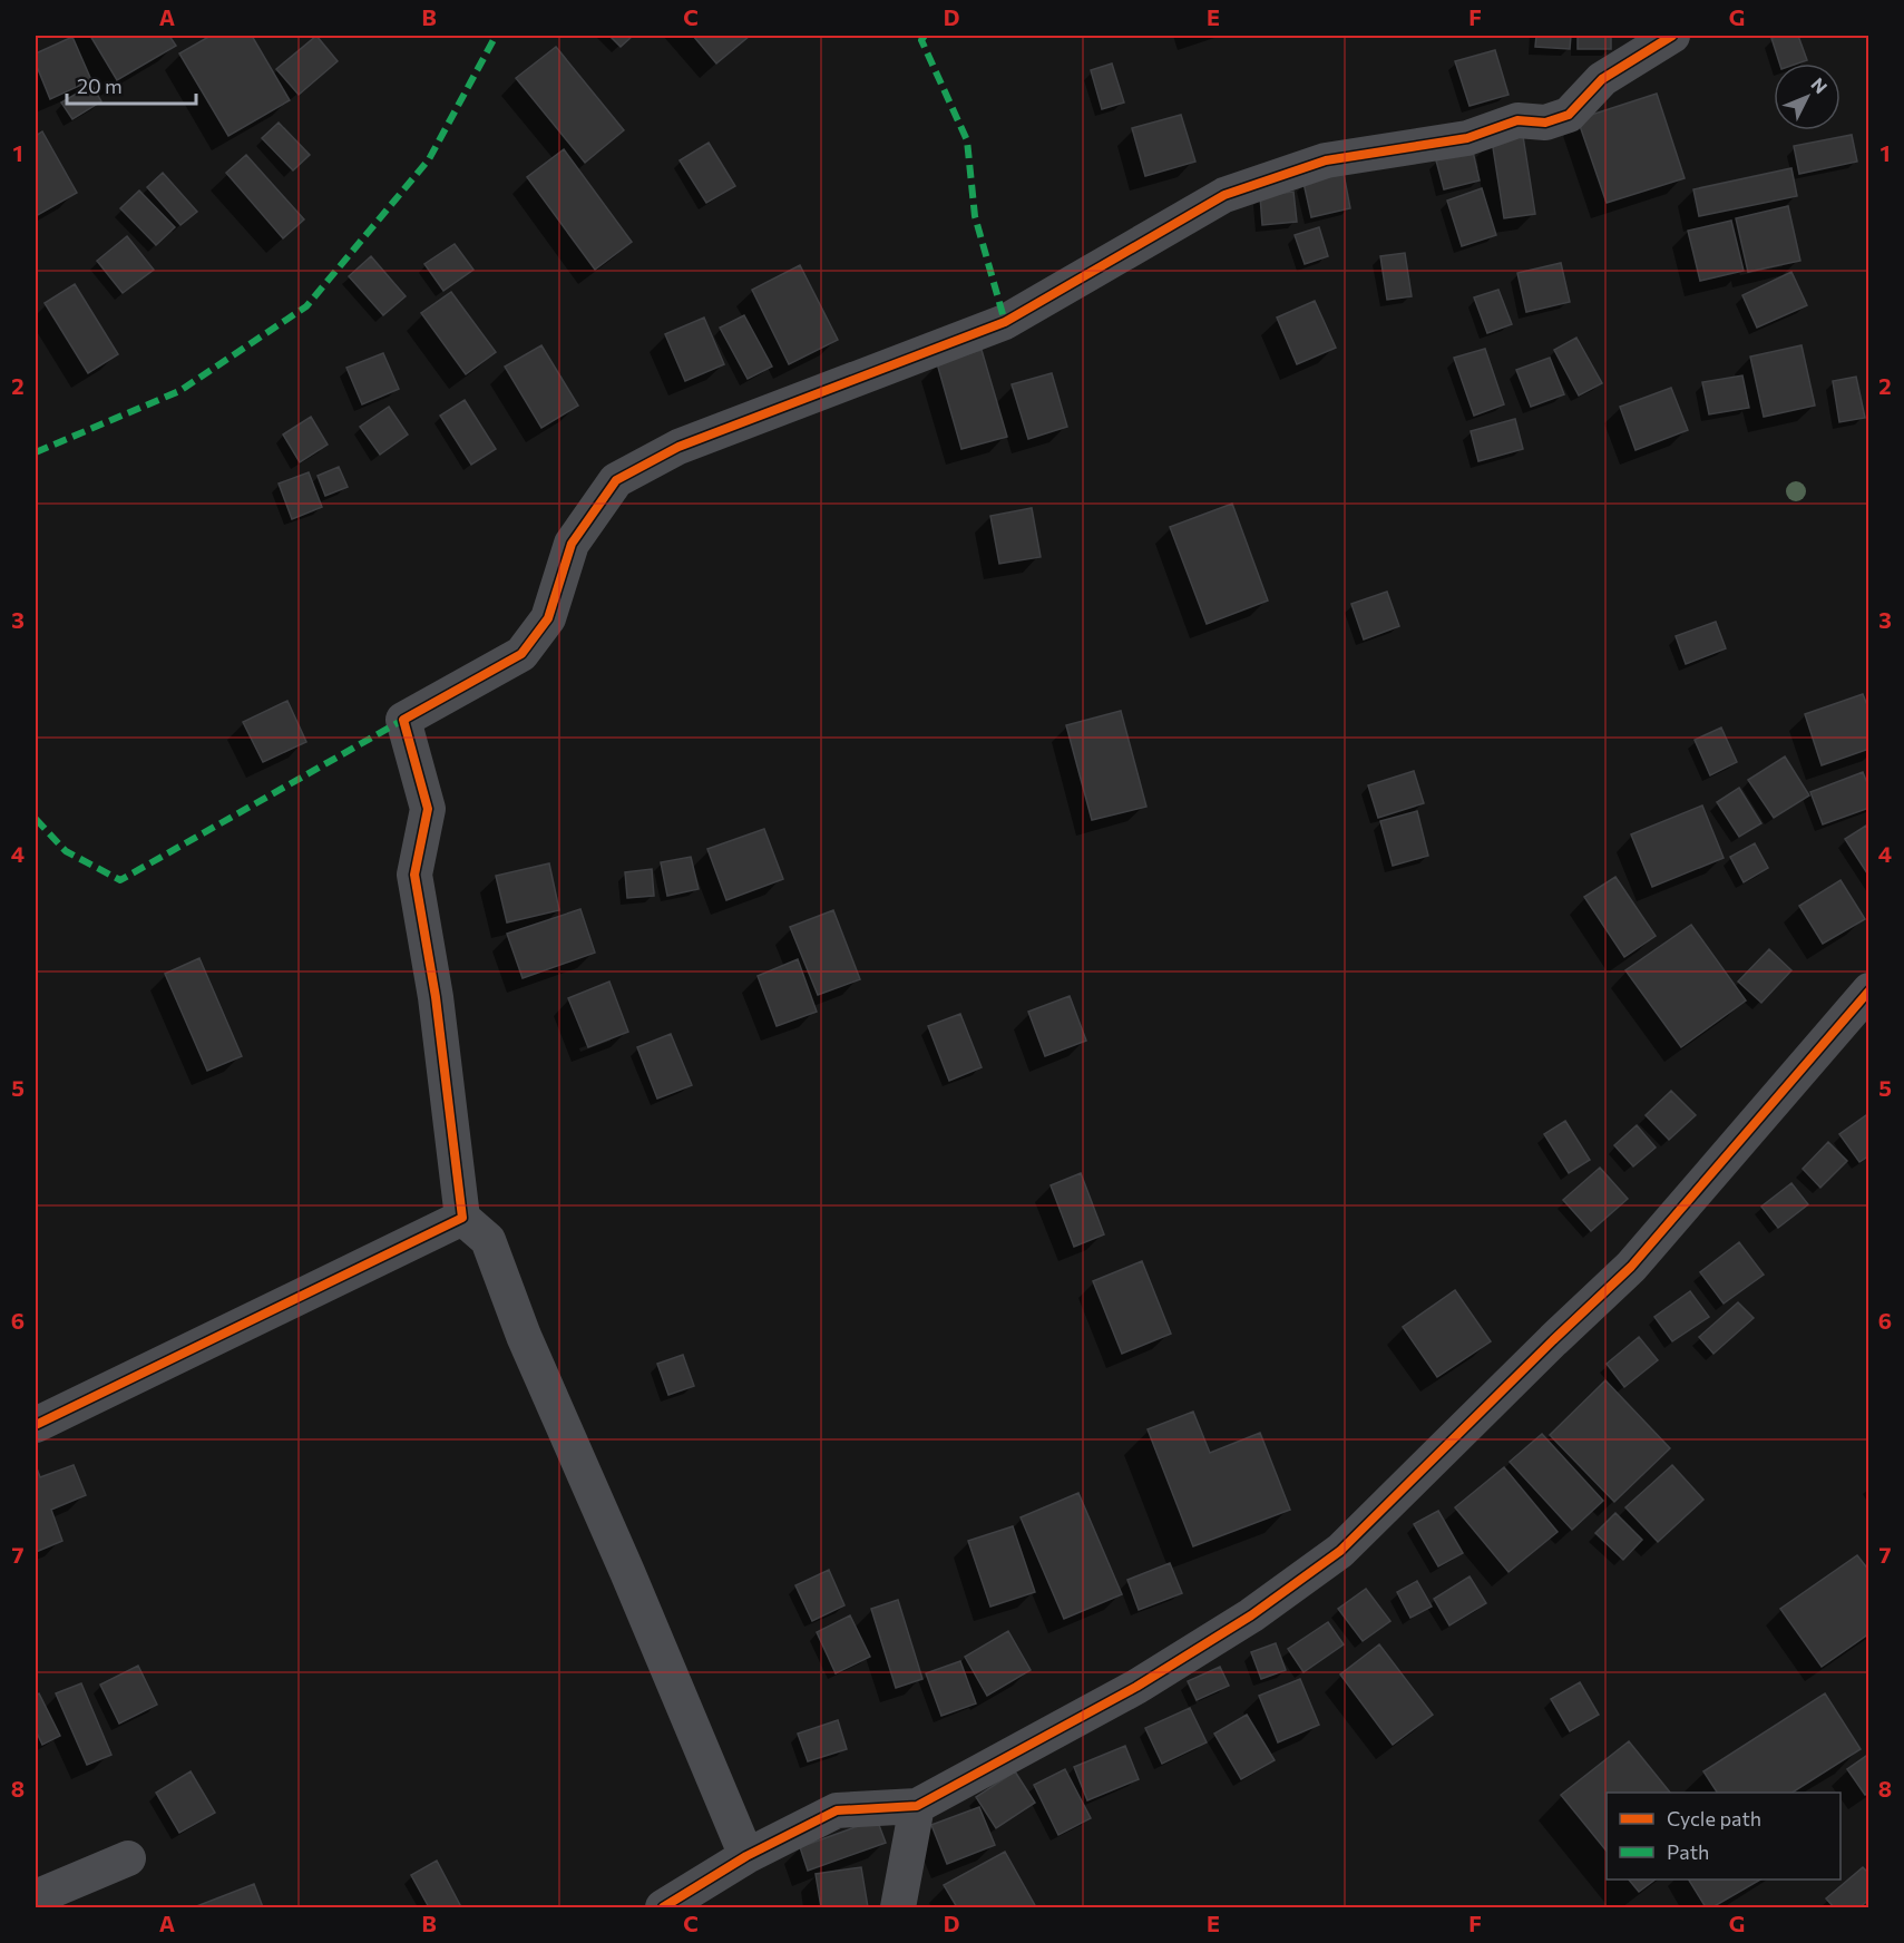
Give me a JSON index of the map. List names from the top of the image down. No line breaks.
{"legend":["Cycle path","Path"],"scale_bar":"20 m","north":"top right","grid":{"columns":["A","B","C","D","E","F","G"],"rows":["1","2","3","4","5","6","7","8"]}}
